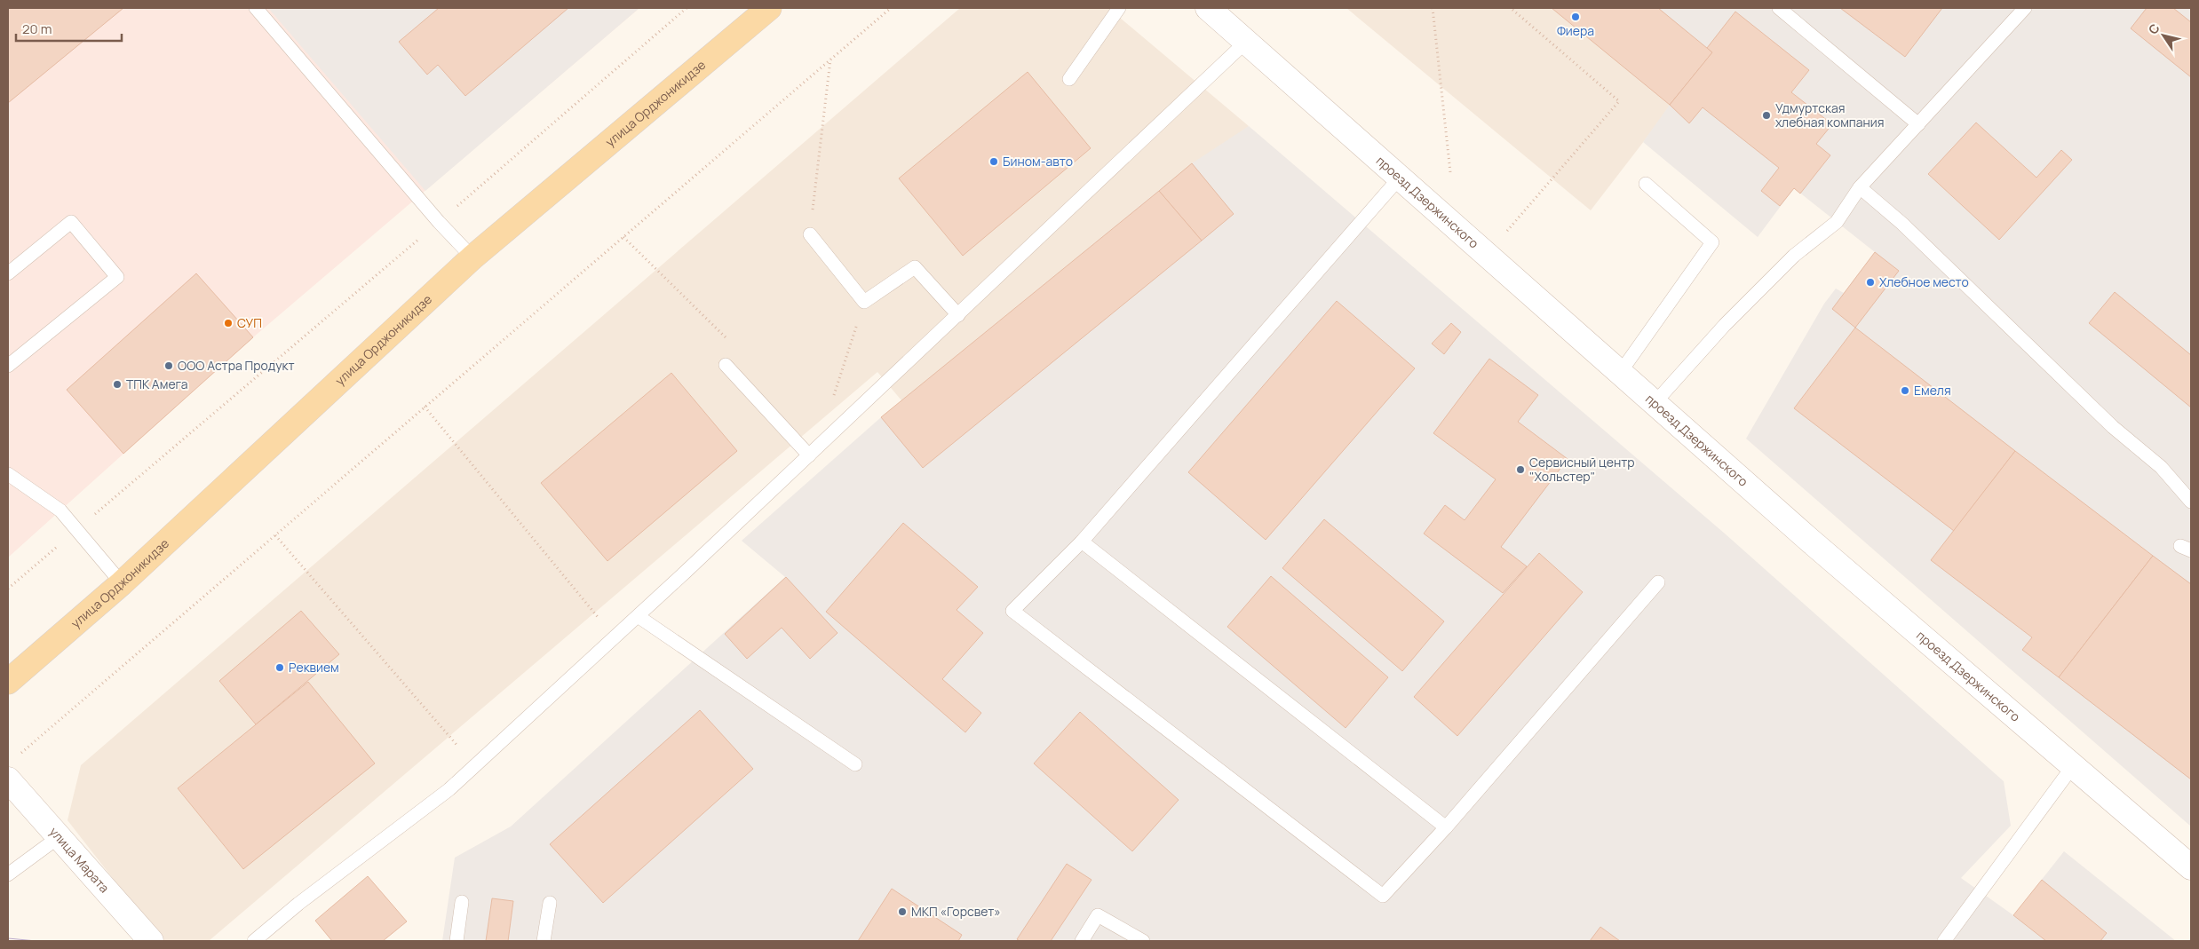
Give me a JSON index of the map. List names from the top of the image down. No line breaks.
{"streets":{"main road":["улица Орджоникидзе"],"street":["проезд Дзержинского","улица Марата"]},"places":["Фиера","Удмуртская хлебная компания","Бином-авто","Хлебное место","СУП","ООО Астра Продукт","ТПК Амега","Емеля","Сервисный центр \"Хольстер\"","Реквием","МКП «Горсвет»"],"scale_bar":"20 m","north":"top left"}
